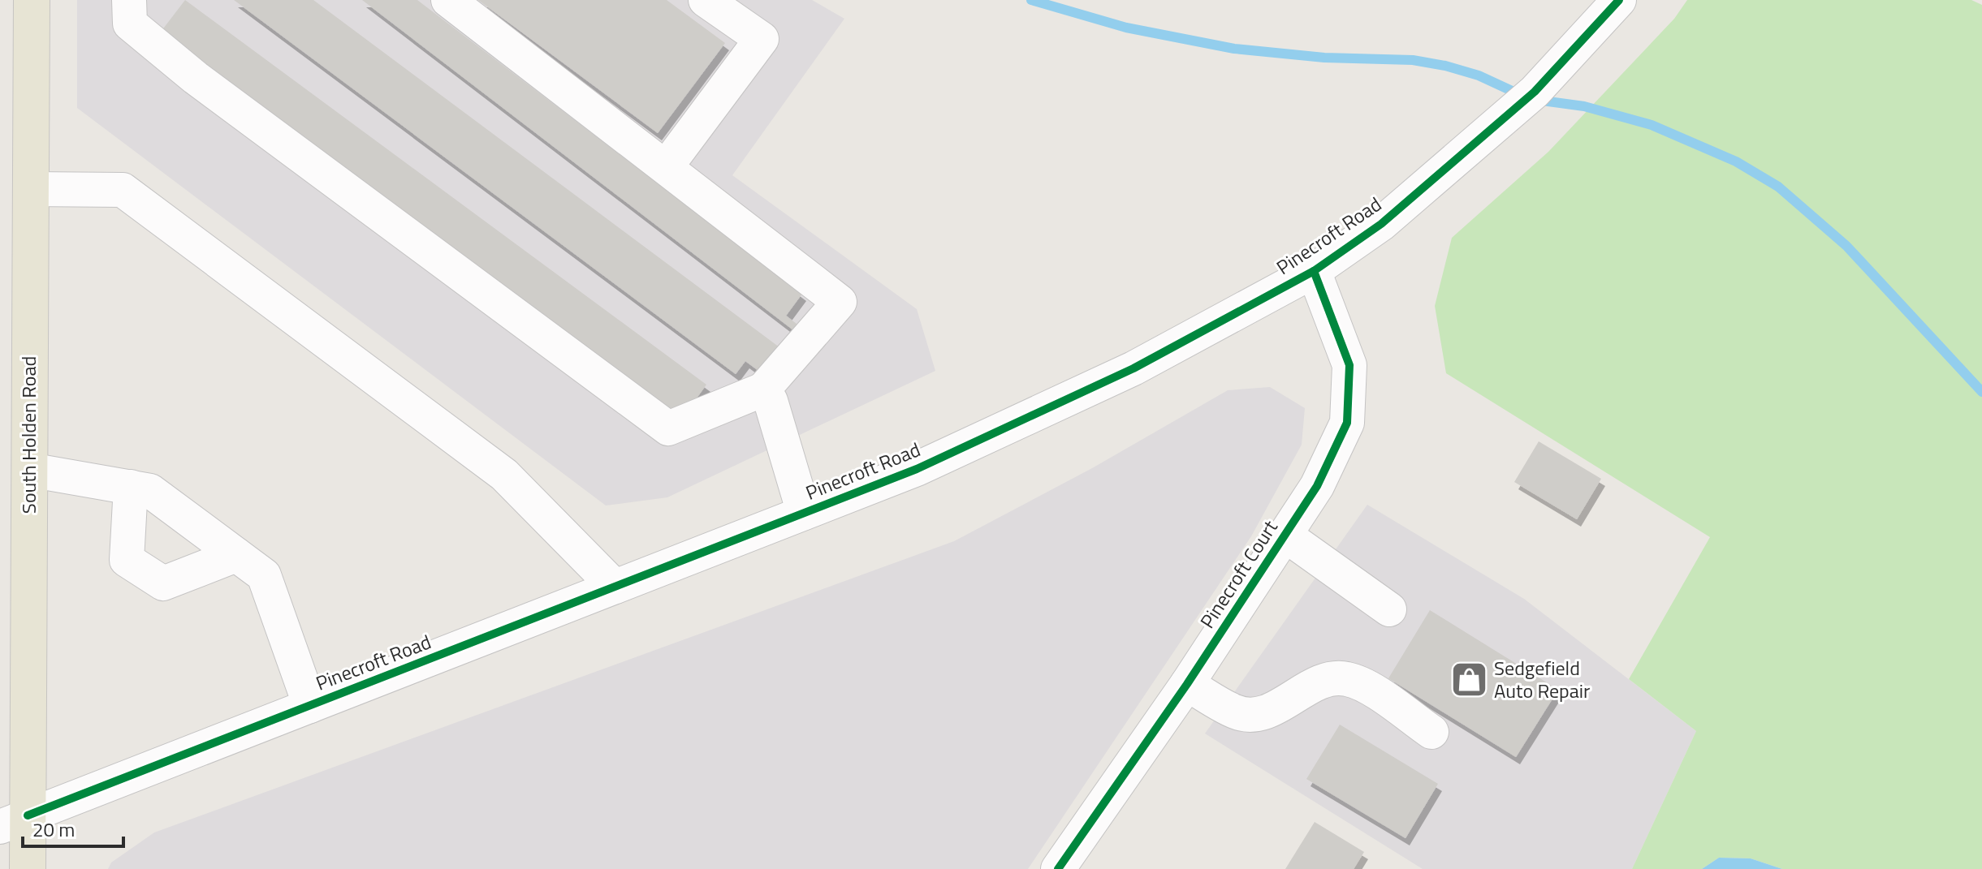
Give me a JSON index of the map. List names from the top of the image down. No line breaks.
{"streets":{"main road":["South Holden Road"],"street":["Pinecroft Road","Pinecroft Court"]},"crossings":[["Pinecroft Road","South Holden Road"],["Pinecroft Road","Pinecroft Court"]],"places":{"shop":["Sedgefield Auto Repair"]},"scale_bar":"20 m"}
